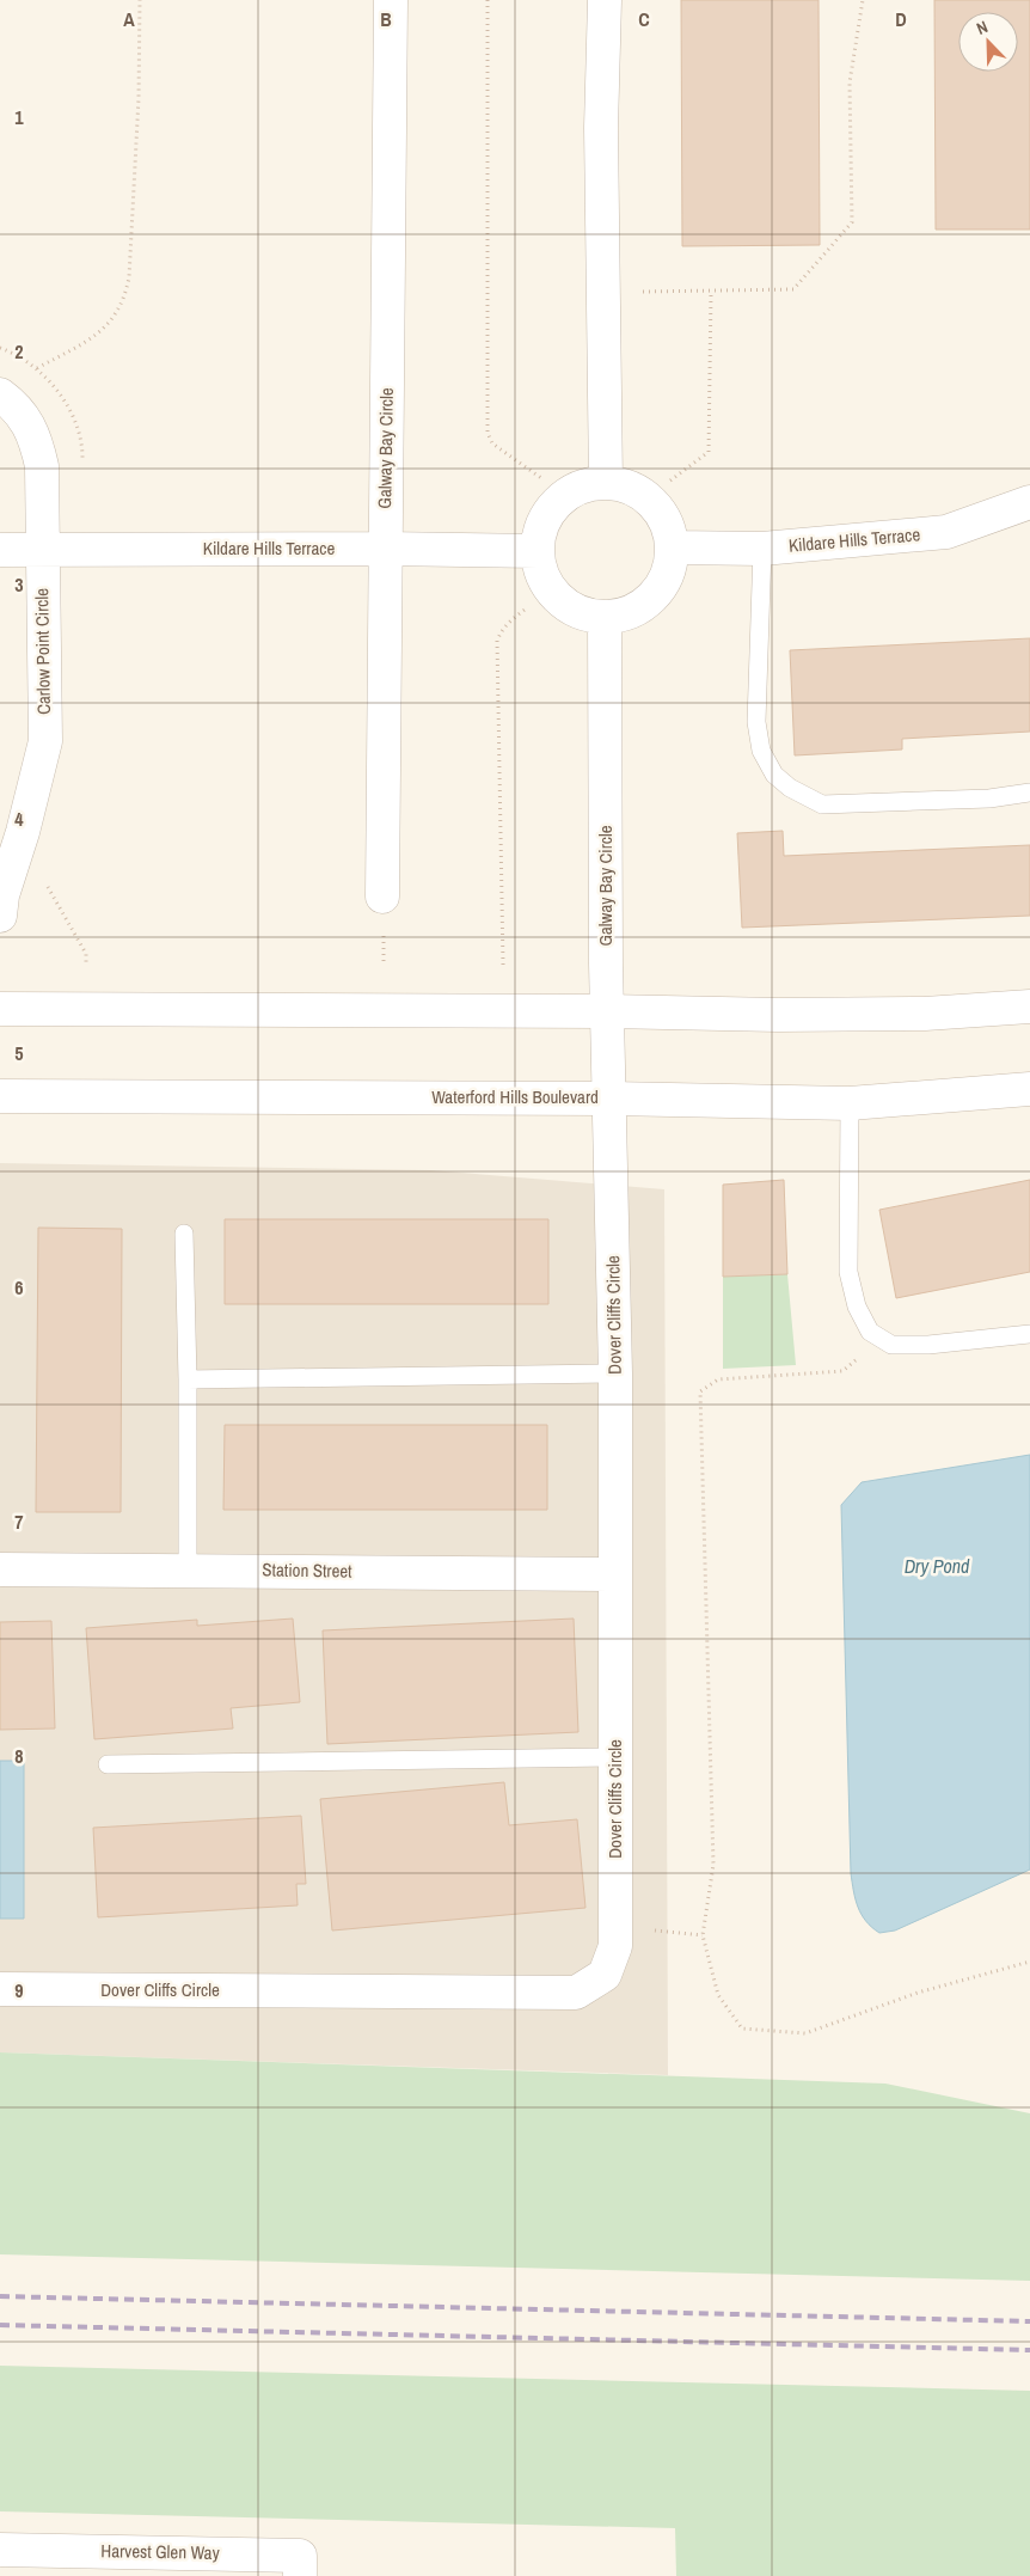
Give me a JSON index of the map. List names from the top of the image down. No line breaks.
{"streets":{"street":["Galway Bay Circle","Kildare Hills Terrace","Carlow Point Circle","Waterford Hills Boulevard","Dover Cliffs Circle","Station Street","Harvest Glen Way"]},"crossings":[["Galway Bay Circle","Kildare Hills Terrace"],["Galway Bay Circle","Dover Cliffs Circle"],["Kildare Hills Terrace","Carlow Point Circle"],["Waterford Hills Boulevard","Dover Cliffs Circle"],["Dover Cliffs Circle","Station Street"]],"water":["Dry Pond"],"north":"top left","grid":{"columns":["A","B","C","D"],"rows":["1","2","3","4","5","6","7","8","9"]}}
